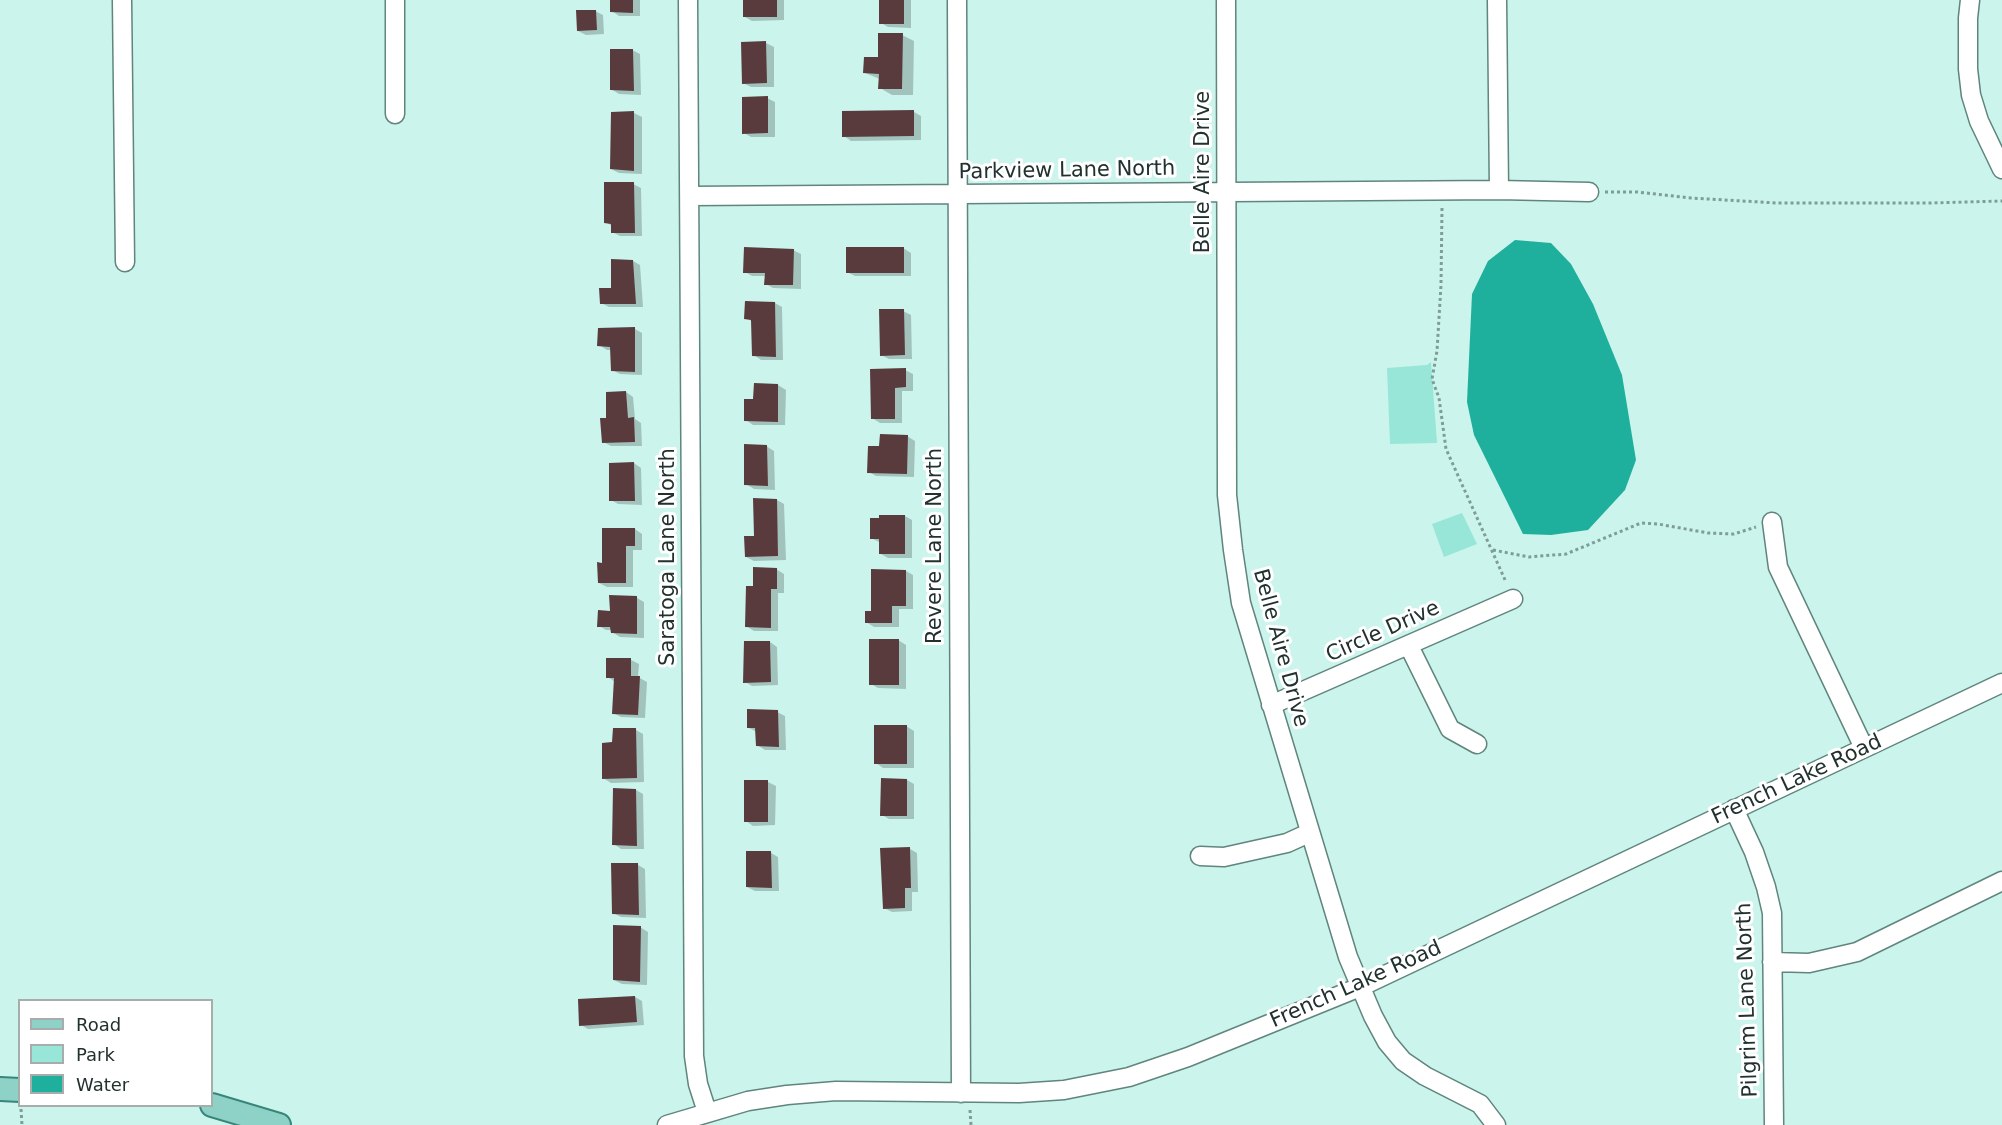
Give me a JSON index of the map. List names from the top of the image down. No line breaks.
{"streets":{"street":["Parkview Lane North","Belle Aire Drive","Revere Lane North","Saratoga Lane North","Circle Drive","French Lake Road","Pilgrim Lane North"]},"crossings":[["Parkview Lane North","Belle Aire Drive"],["Parkview Lane North","Revere Lane North"],["Parkview Lane North","Saratoga Lane North"],["Belle Aire Drive","Circle Drive"],["Belle Aire Drive","French Lake Road"],["Revere Lane North","French Lake Road"],["Saratoga Lane North","French Lake Road"],["French Lake Road","Pilgrim Lane North"]],"legend":["Road","Park","Water"]}
